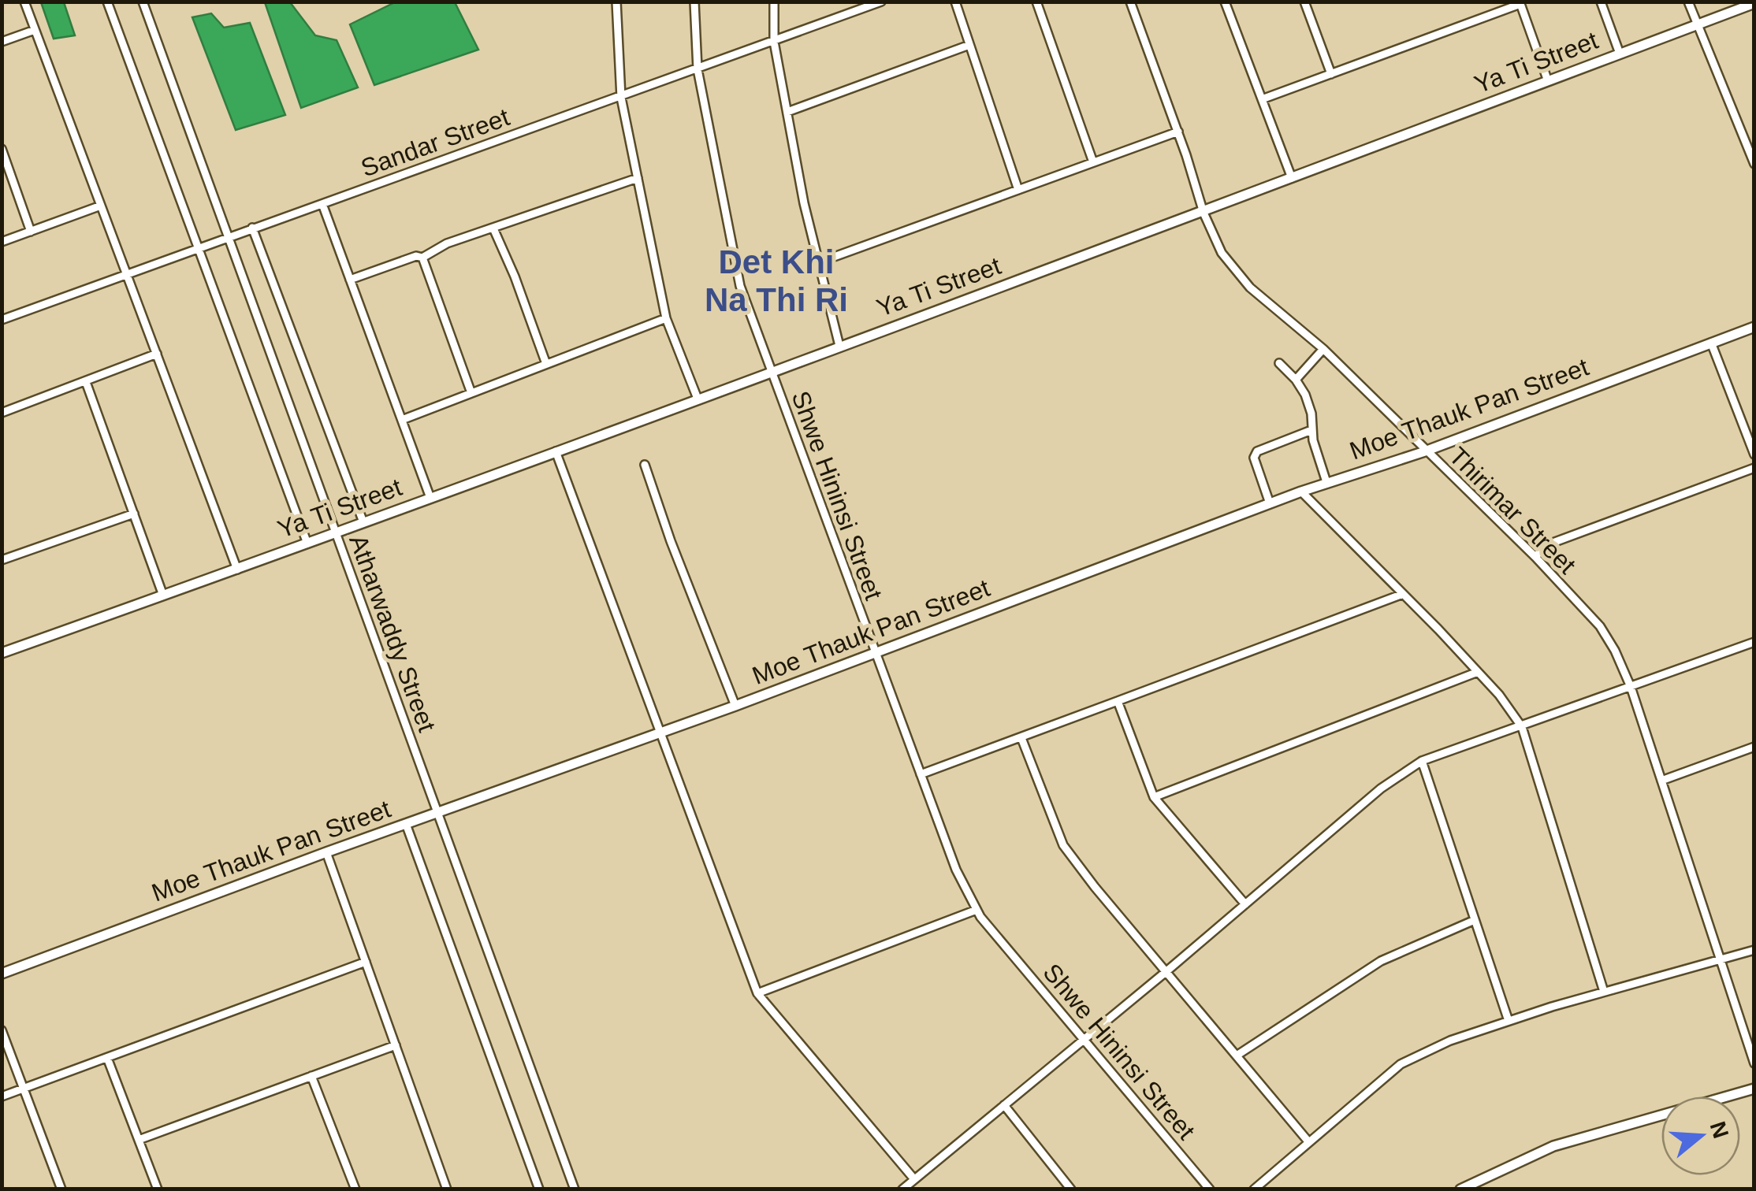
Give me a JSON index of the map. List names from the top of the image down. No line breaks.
{"streets":{"street":["Ya Ti Street","Sandar Street","Moe Thauk Pan Street","Shwe Hininsi Street","Thirimar Street","Atharwaddy Street"]},"crossings":[["Ya Ti Street","Shwe Hininsi Street"],["Ya Ti Street","Thirimar Street"],["Ya Ti Street","Atharwaddy Street"],["Sandar Street","Shwe Hininsi Street"],["Sandar Street","Atharwaddy Street"],["Moe Thauk Pan Street","Shwe Hininsi Street"],["Moe Thauk Pan Street","Thirimar Street"],["Moe Thauk Pan Street","Atharwaddy Street"]],"districts":["Det Khi Na Thi Ri"],"north":"right"}
